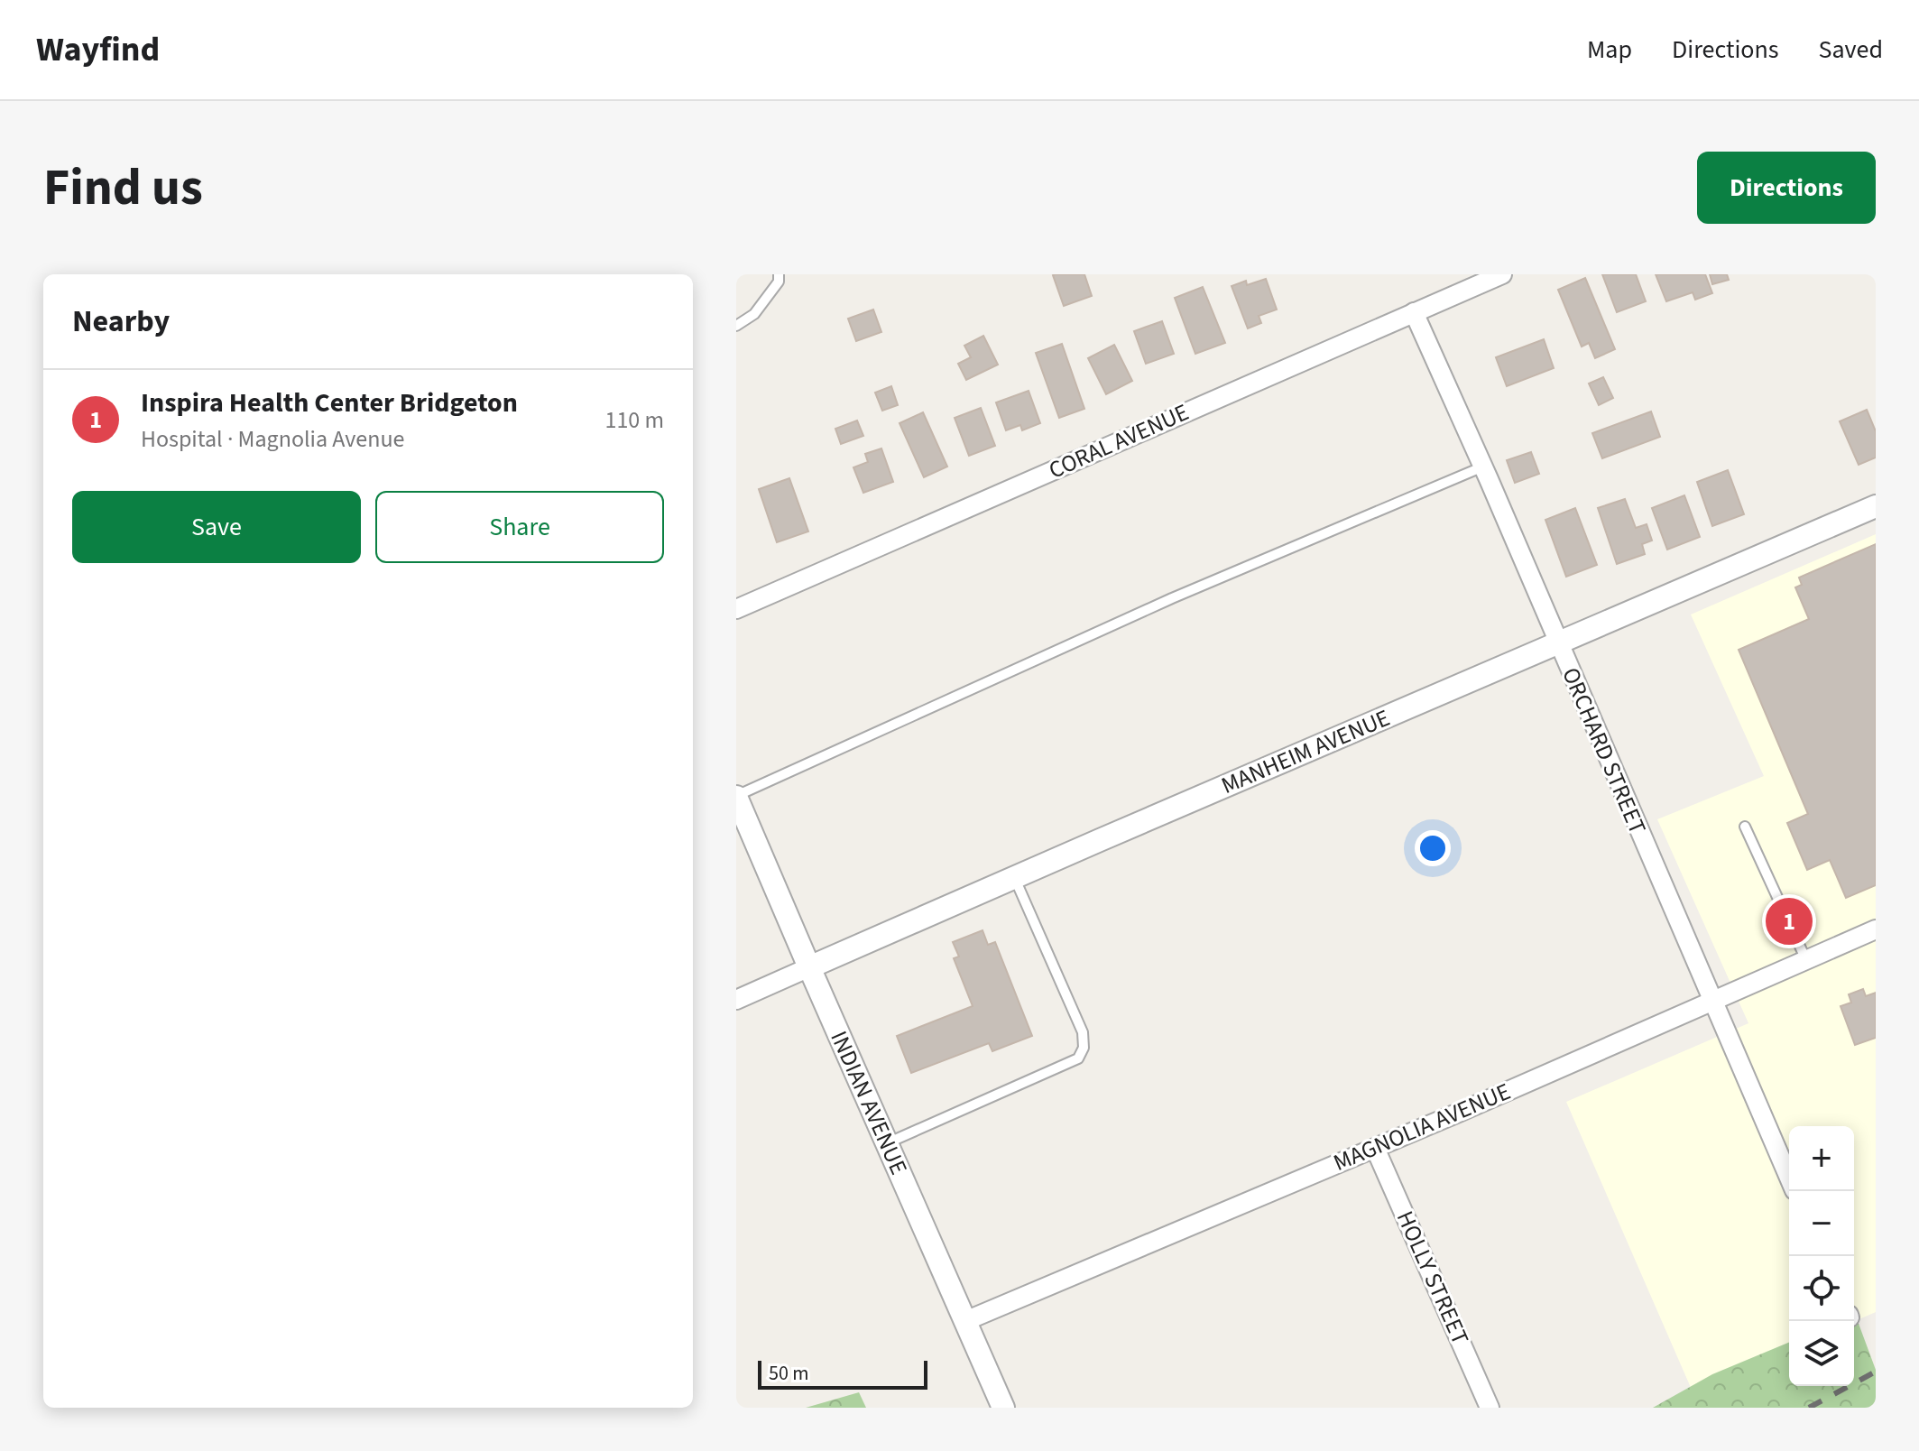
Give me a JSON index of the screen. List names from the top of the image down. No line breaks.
{"streets":{"street":["CORAL AVENUE","ORCHARD STREET","MANHEIM AVENUE","INDIAN AVENUE","MAGNOLIA AVENUE","HOLLY STREET"]},"crossings":[["CORAL AVENUE","ORCHARD STREET"],["ORCHARD STREET","MANHEIM AVENUE"],["ORCHARD STREET","MAGNOLIA AVENUE"],["MANHEIM AVENUE","INDIAN AVENUE"],["INDIAN AVENUE","MAGNOLIA AVENUE"],["MAGNOLIA AVENUE","HOLLY STREET"]],"scale_bar":"50 m","page":{"header":"Wayfind","nav":["Map","Directions","Saved"],"buttons":["Directions",["Save","Share"]],"title":"Find us","heading":"Nearby","list":[{"mark":"1","name":"Inspira Health Center Bridgeton","note":"Hospital · Magnolia Avenue","value":"110 m"}],"pins":"1","map_buttons":["+","−"],"scale":"50 m"}}
